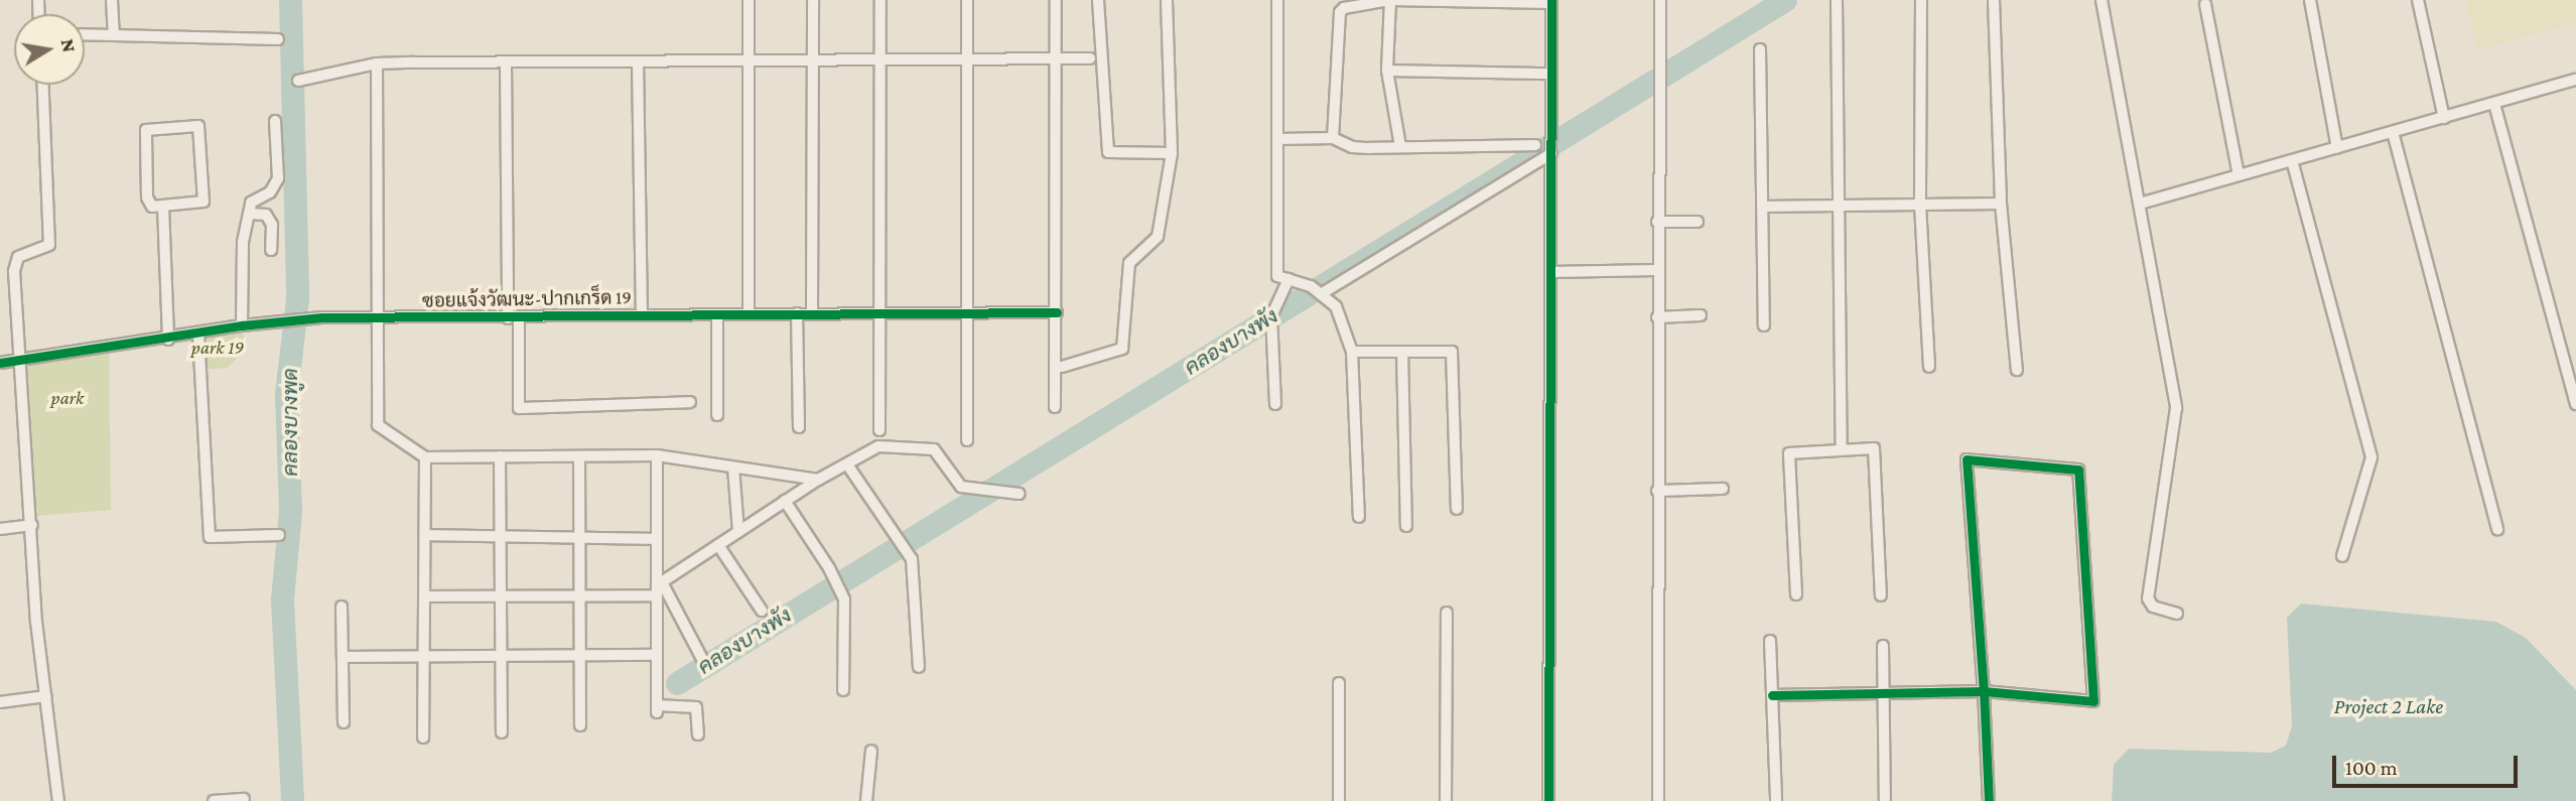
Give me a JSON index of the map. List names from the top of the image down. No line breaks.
{"streets":{"street":["ซอยแจ้งวัฒนะ-ปากเกร็ด 19"]},"water":["คลองบางพัง","คลองบางพูด","Project 2 Lake"],"parks":["park 19","park"],"scale_bar":"100 m","north":"right"}
